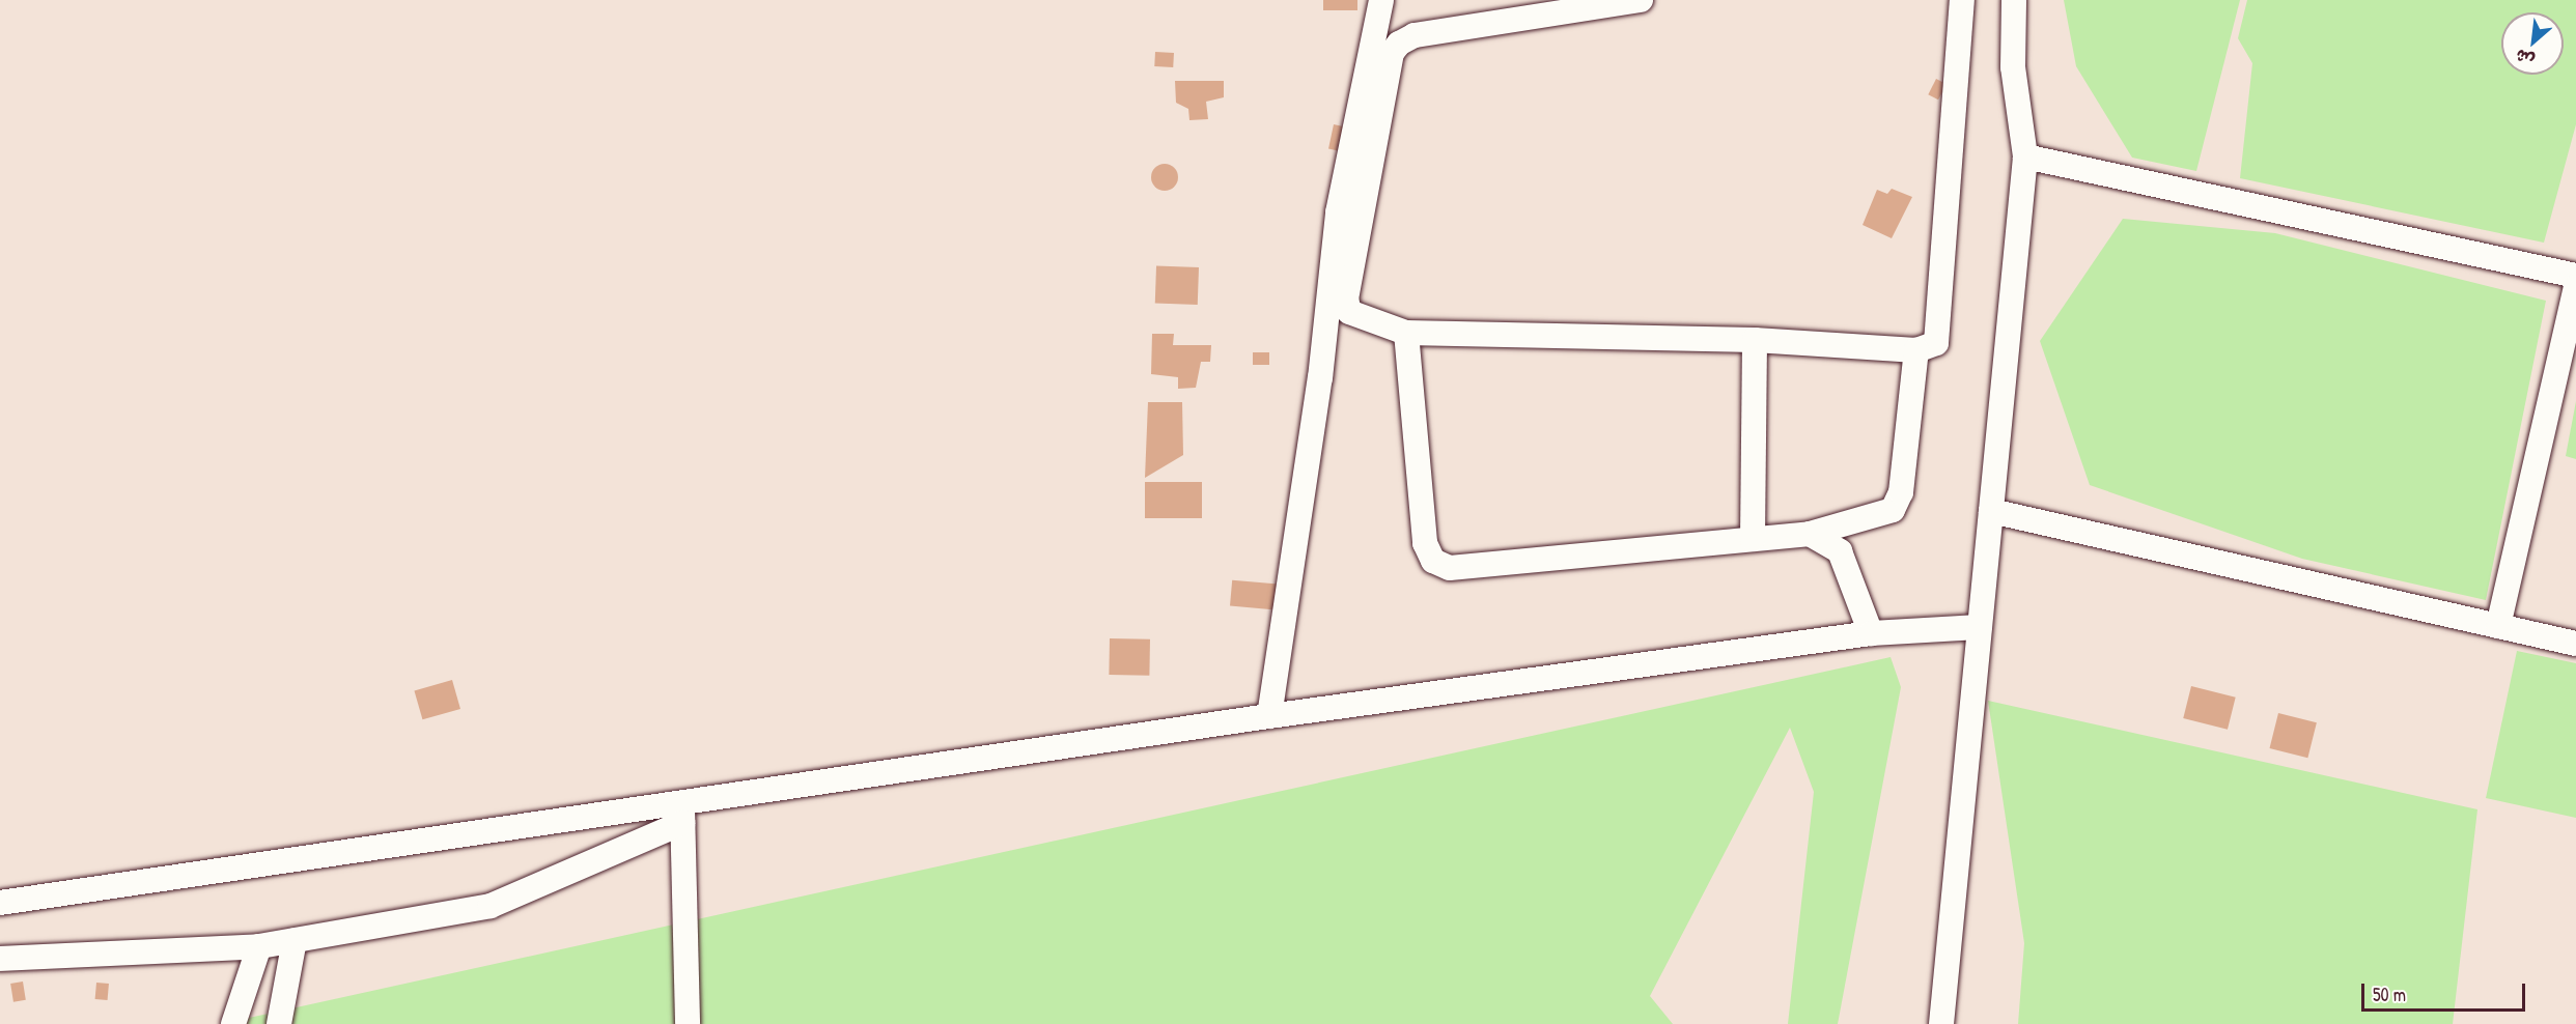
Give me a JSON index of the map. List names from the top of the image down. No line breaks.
{"scale_bar":"50 m","north":"bottom left"}
